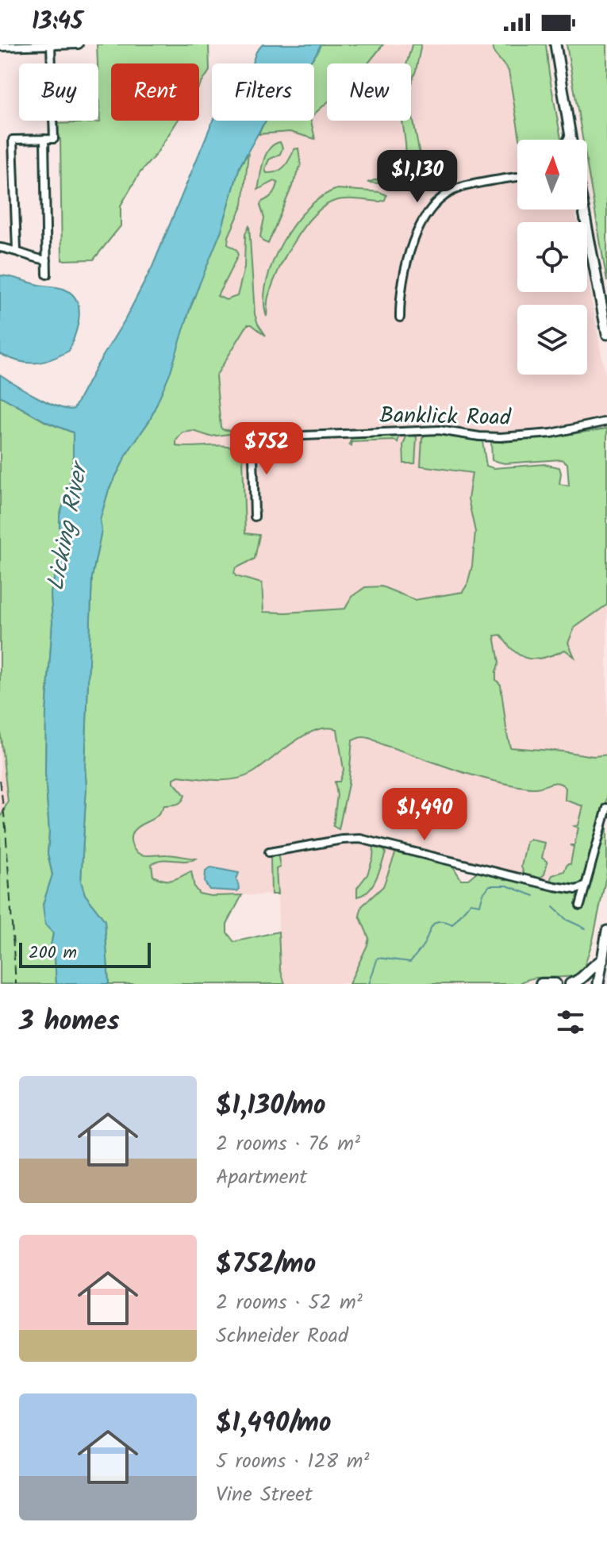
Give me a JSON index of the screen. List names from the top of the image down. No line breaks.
{"streets":{"street":["Banklick Road"]},"water":["Licking River"],"scale_bar":"200 m","north":"top","page":{"status":"13:45","chip":["Buy","Rent","Filters","New"],"price":["$1,130","$752","$1,490"],"scale":"200 m","heading":"3 homes","list":[{"name":"$1,130/mo","note":"2 rooms · 76 m² · Apartment"},{"name":"$752/mo","note":"2 rooms · 52 m² · Schneider Road"},{"name":"$1,490/mo","note":"5 rooms · 128 m² · Vine Street"}]}}
